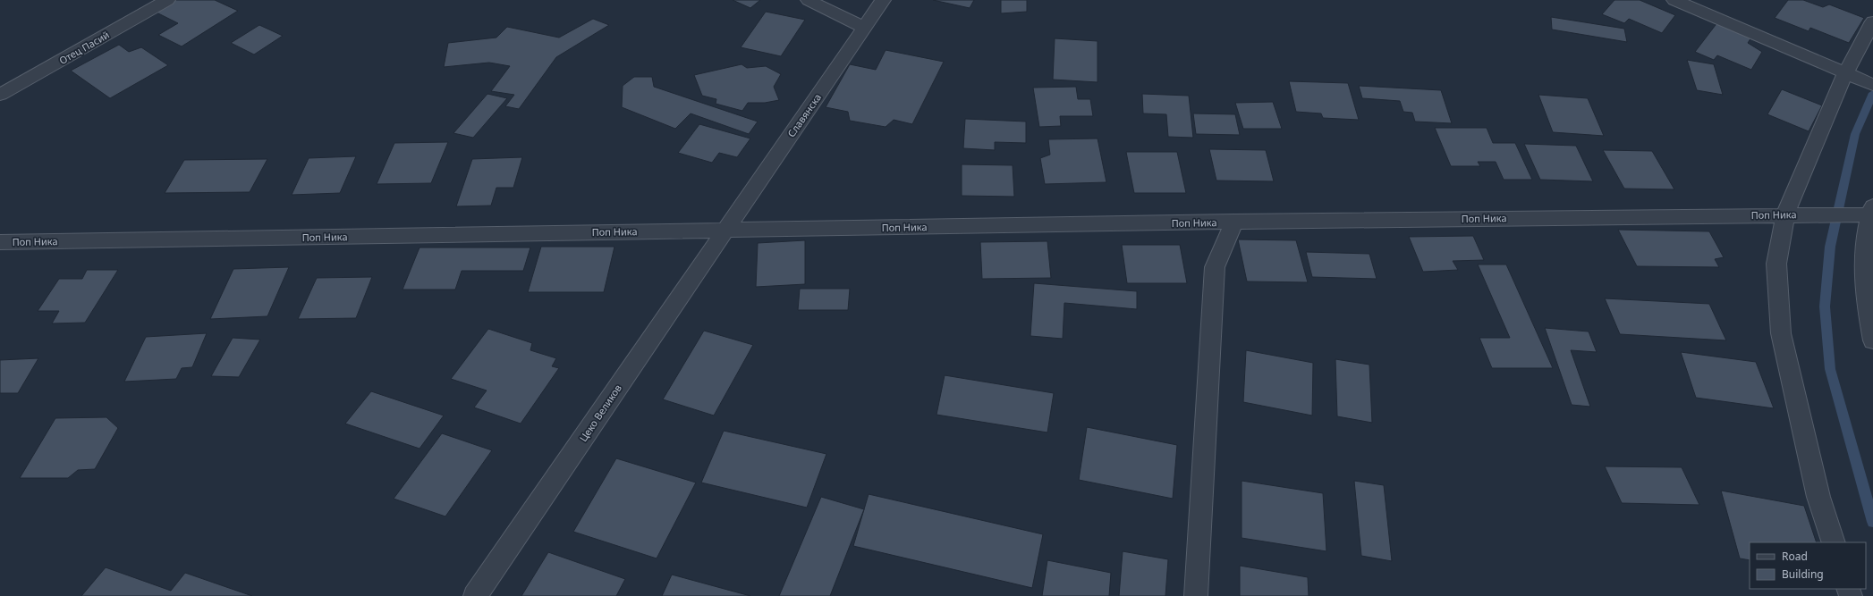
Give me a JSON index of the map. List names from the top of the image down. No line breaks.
{"streets":{"street":["Отец Пасий","Славянска","Поп Ника","Цеко Великов"]},"crossings":[["Славянска","Поп Ника"],["Славянска","Цеко Великов"],["Поп Ника","Цеко Великов"]],"legend":["Road","Building"]}
